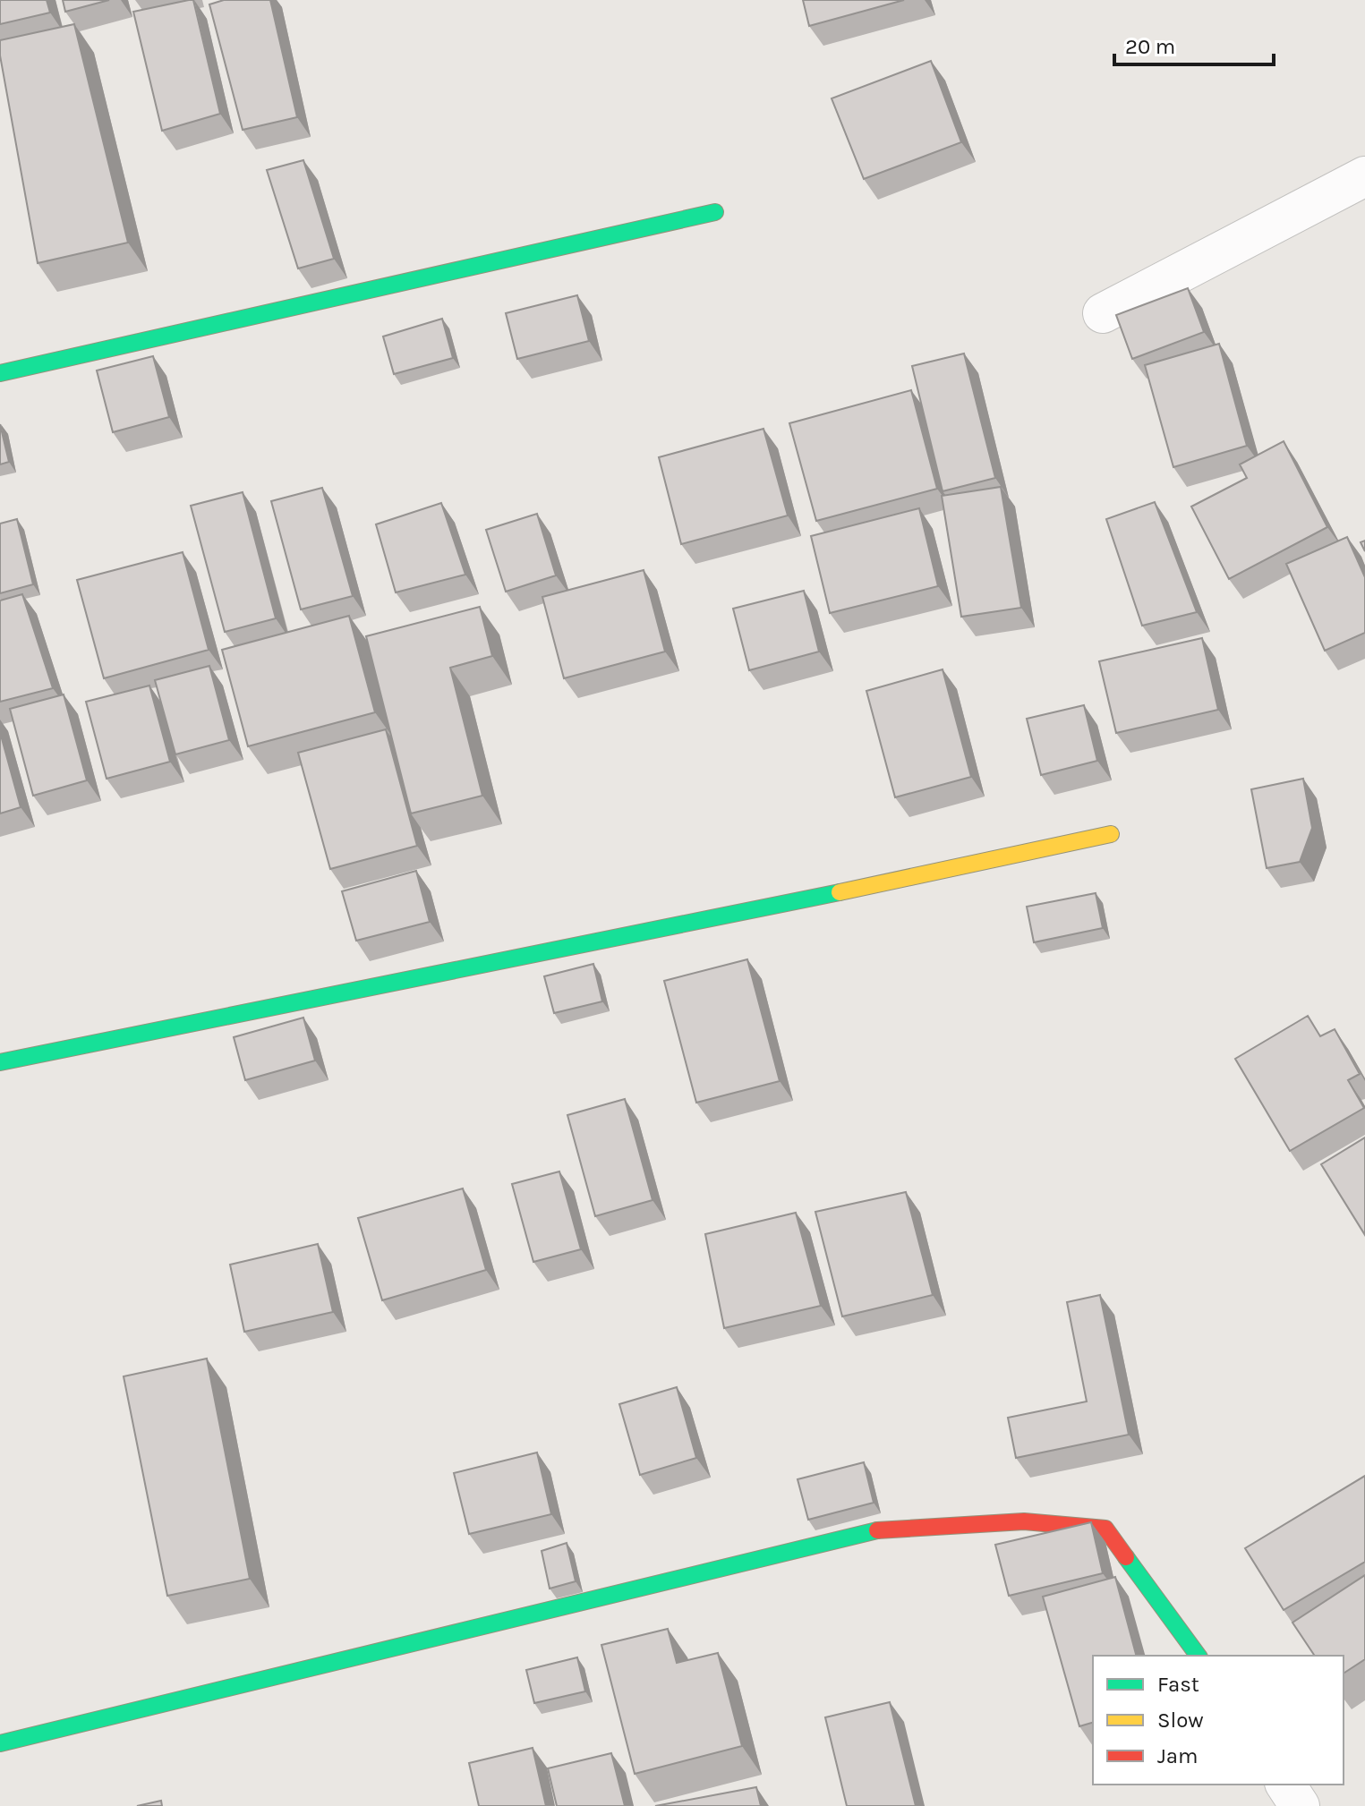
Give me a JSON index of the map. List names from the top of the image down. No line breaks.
{"legend":["Fast","Slow","Jam"],"scale_bar":"20 m"}
